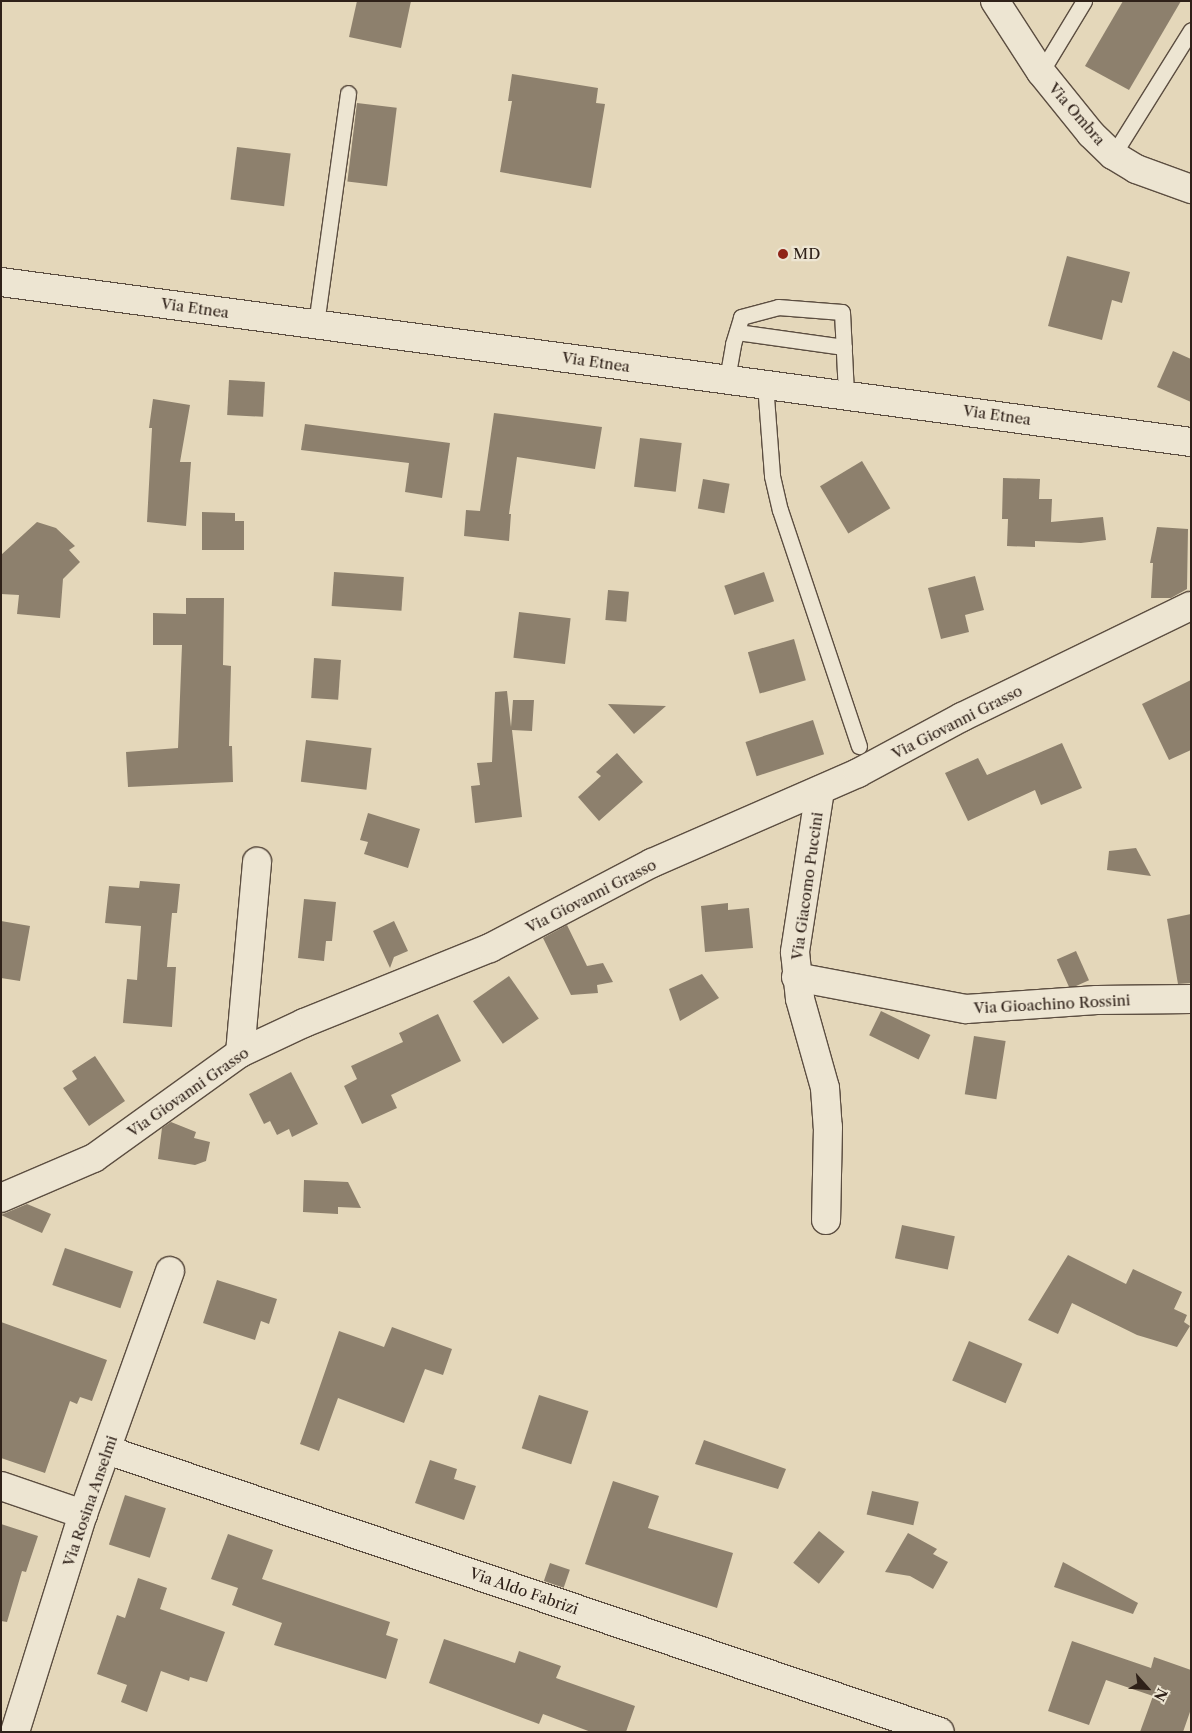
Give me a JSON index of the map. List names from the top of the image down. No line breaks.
{"streets":{"street":["Via Ombra","Via Etnea","Via Giovanni Grasso","Via Giacomo Puccini","Via Gioachino Rossini","Via Rosina Anselmi","Via Aldo Fabrizi"]},"crossings":[["Via Giovanni Grasso","Via Giacomo Puccini"],["Via Giacomo Puccini","Via Gioachino Rossini"],["Via Rosina Anselmi","Via Aldo Fabrizi"]],"places":["MD"],"north":"bottom right"}
